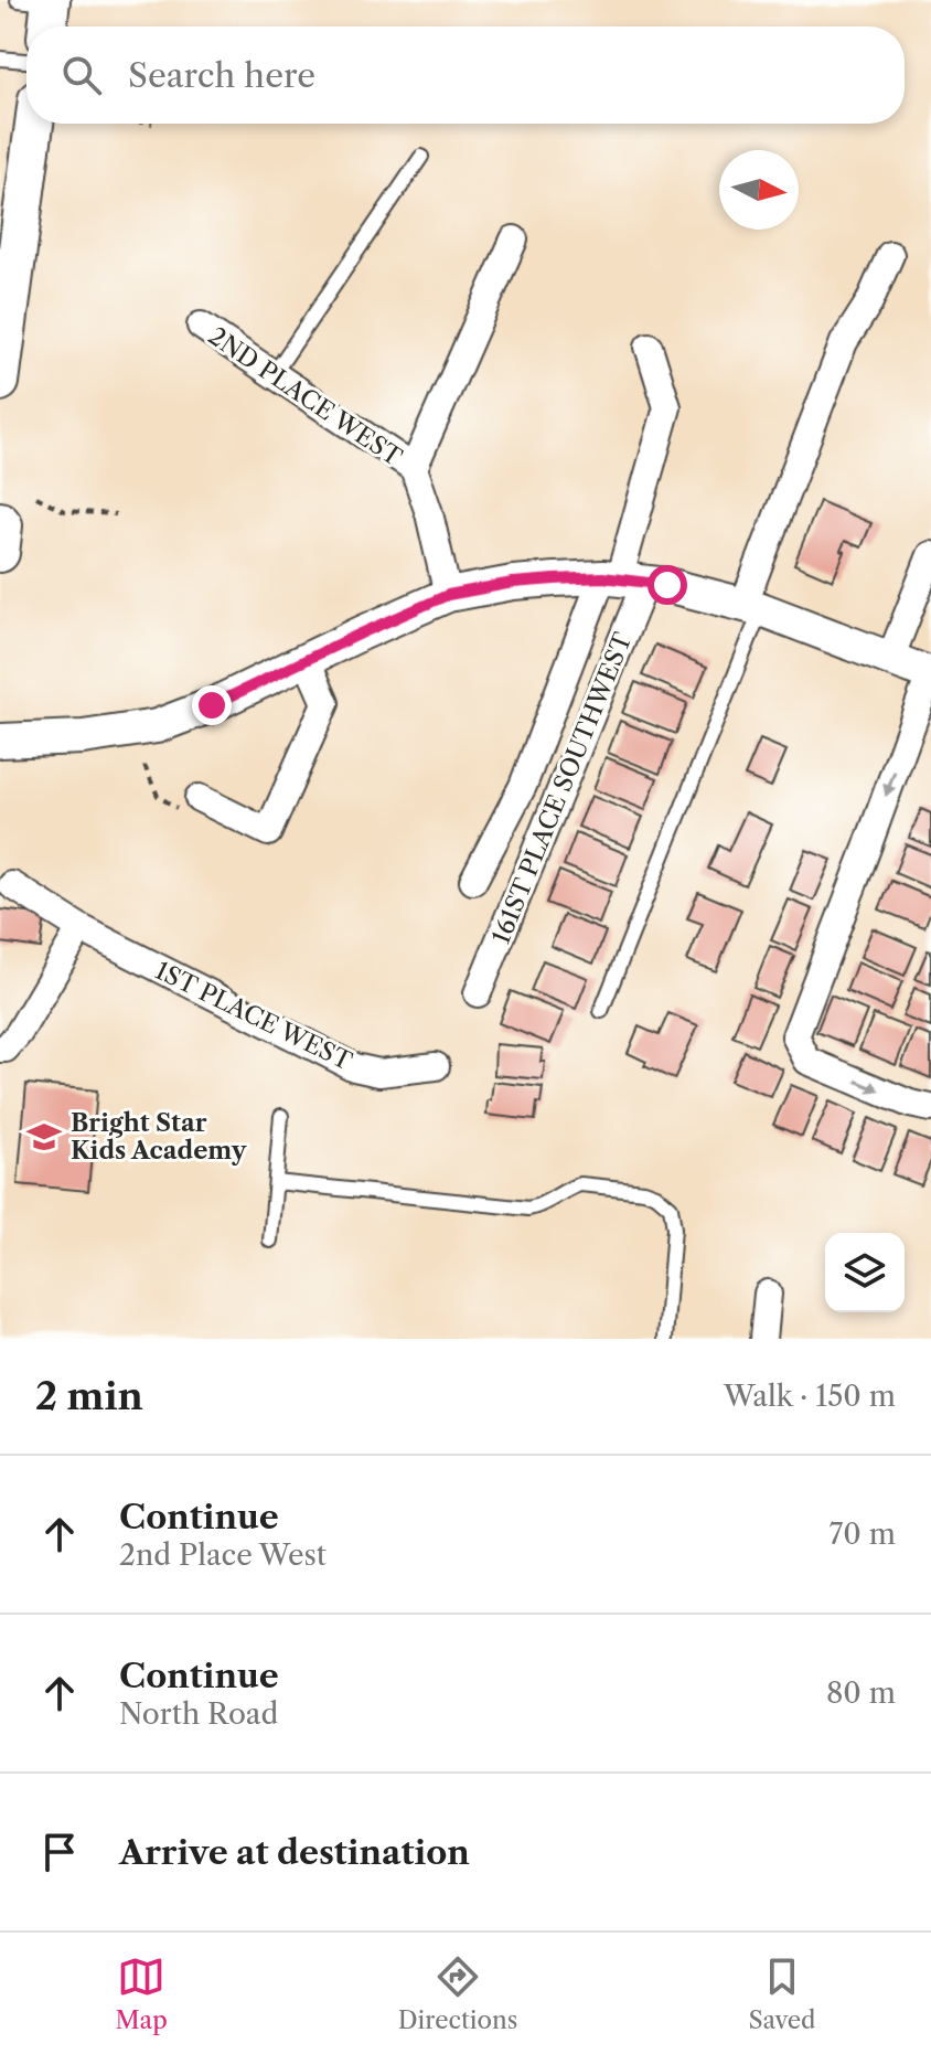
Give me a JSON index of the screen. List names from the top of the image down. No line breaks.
{"streets":{"street":["2ND PLACE WEST","161ST PLACE SOUTHWEST","1ST PLACE WEST"]},"places":{"school or university":["Bright Star Kids Academy"]},"north":"right","page":{"search":"Search here","heading":["2 min","Walk · 150 m"],"list":[["Continue","2nd Place West","70 m"],["Continue","North Road","80 m"],"Arrive at destination"],"nav":["Map","Directions","Saved"]}}
